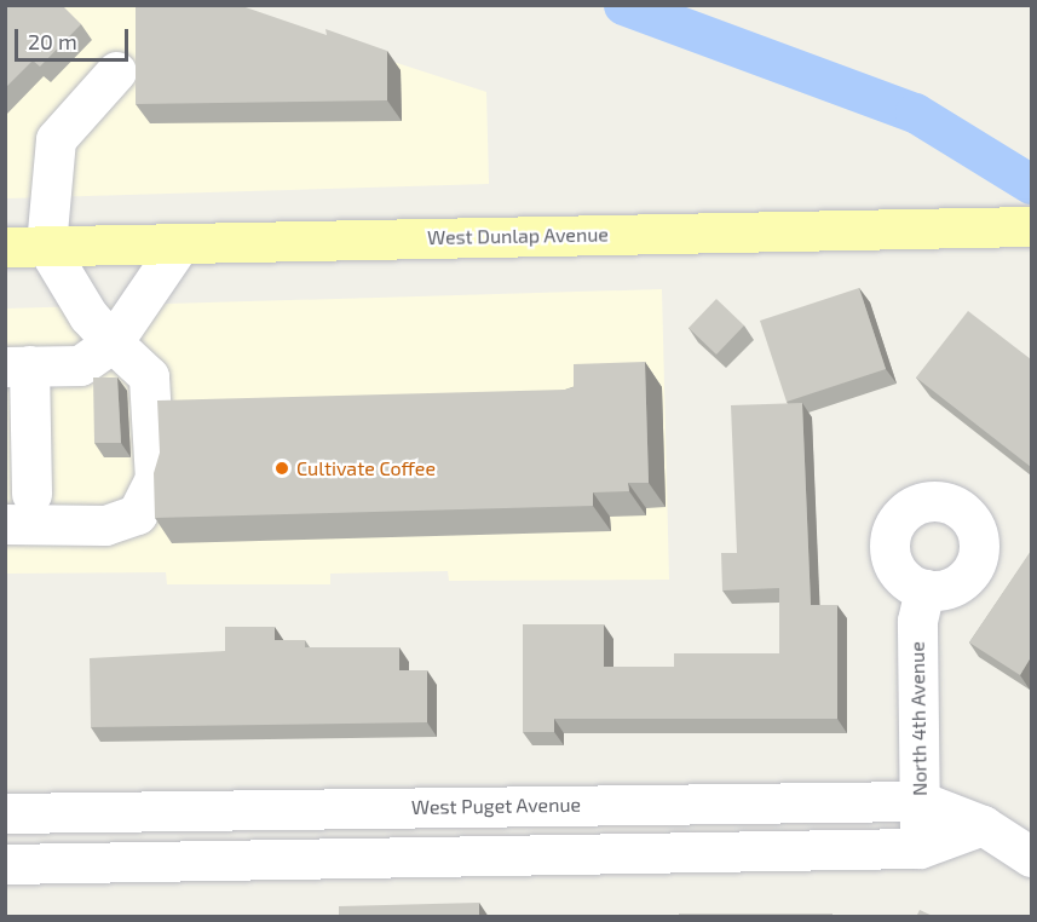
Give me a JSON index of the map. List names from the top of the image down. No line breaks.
{"streets":{"main road":["West Dunlap Avenue"],"street":["North 4th Avenue","West Puget Avenue"]},"crossings":[["North 4th Avenue","West Puget Avenue"]],"places":["Cultivate Coffee"],"scale_bar":"20 m"}
